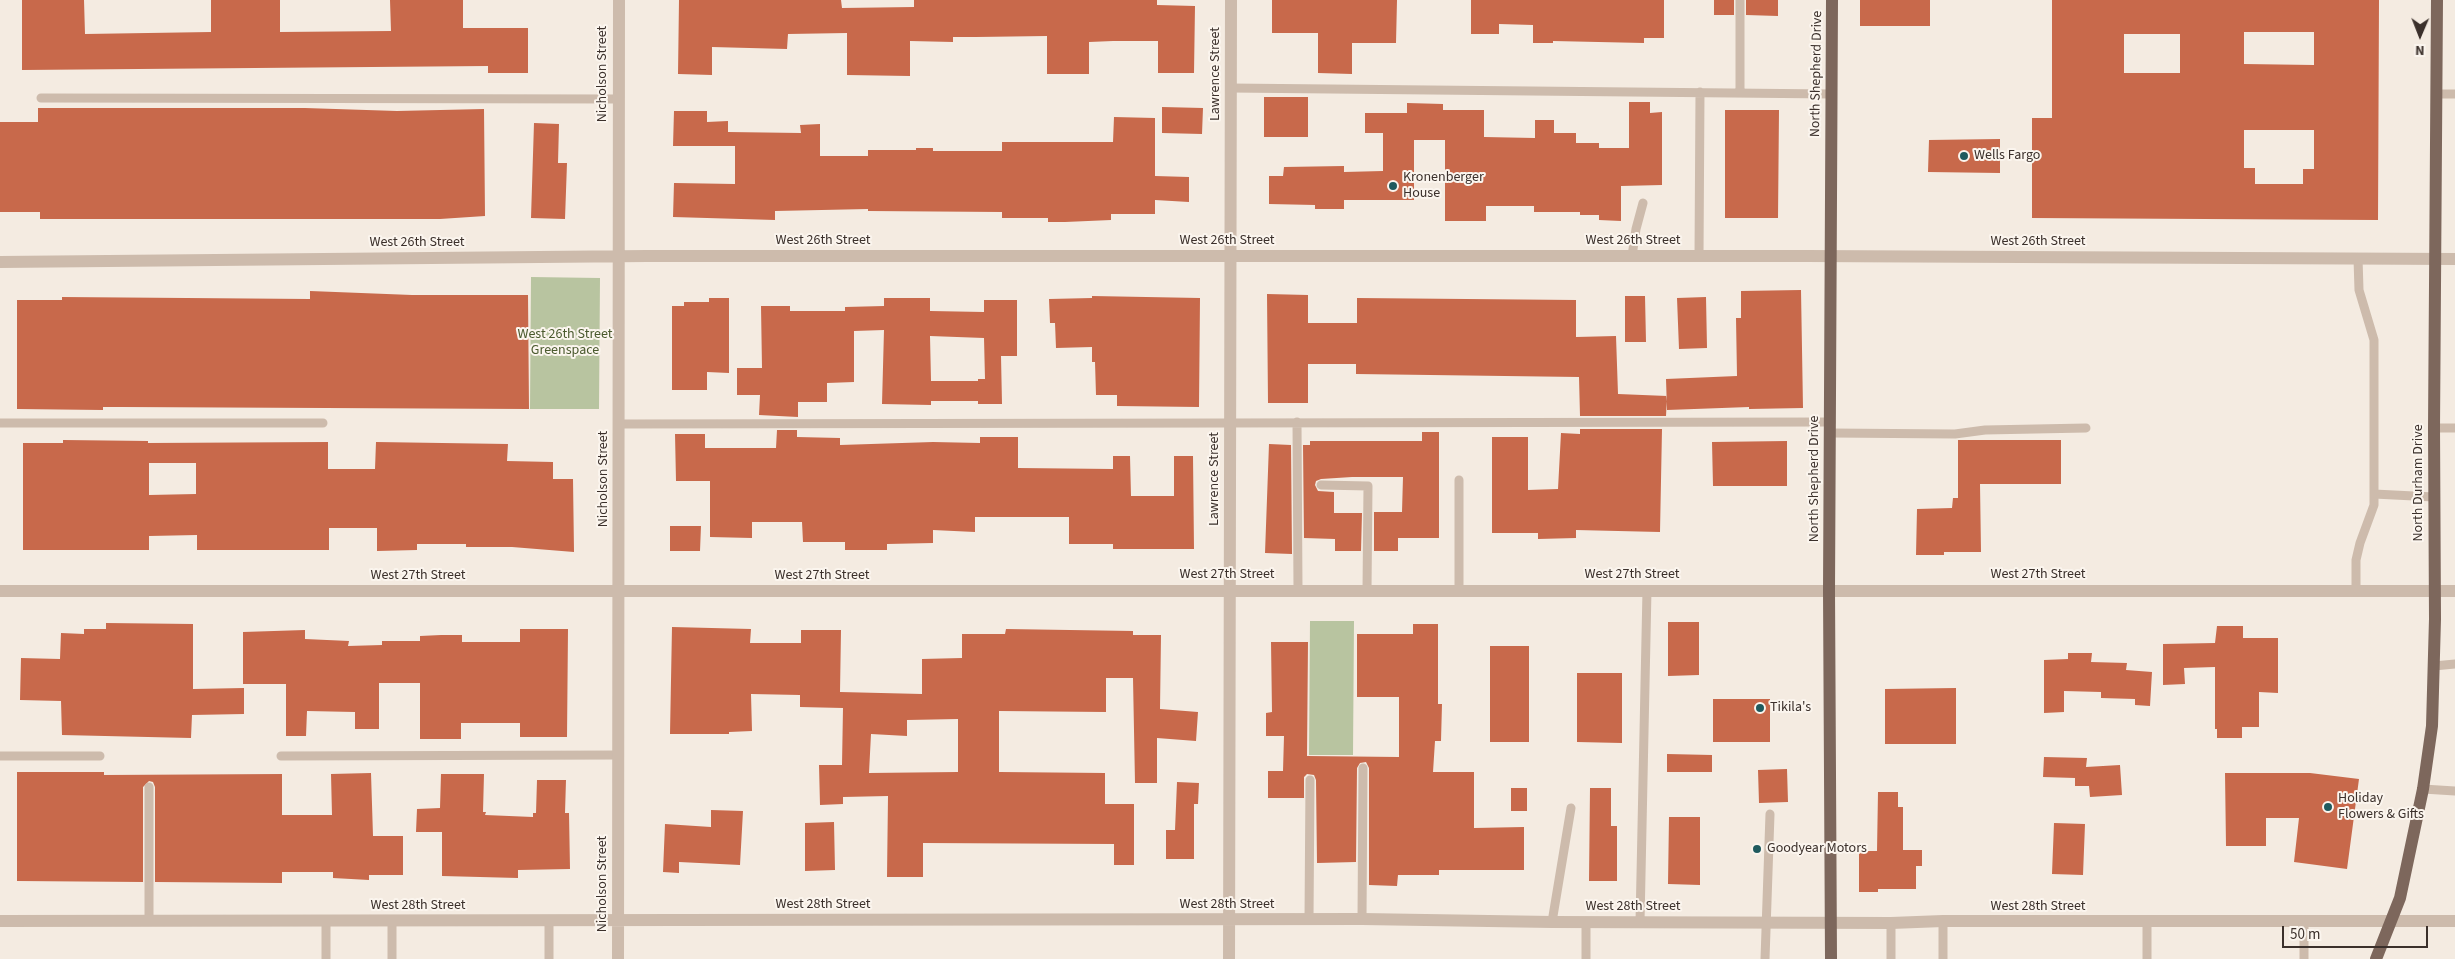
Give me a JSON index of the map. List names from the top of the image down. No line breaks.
{"streets":{"main road":["North Shepherd Drive","North Durham Drive"],"street":["Nicholson Street","Lawrence Street","West 26th Street","West 27th Street","West 28th Street"]},"crossings":[["Nicholson Street","West 26th Street"],["Nicholson Street","West 27th Street"],["Nicholson Street","West 28th Street"],["Lawrence Street","West 26th Street"],["Lawrence Street","West 27th Street"],["Lawrence Street","West 28th Street"],["North Shepherd Drive","West 26th Street"],["North Shepherd Drive","West 27th Street"],["North Shepherd Drive","West 28th Street"],["West 26th Street","North Durham Drive"],["North Durham Drive","West 27th Street"],["North Durham Drive","West 28th Street"]],"parks":["West 26th Street Greenspace"],"places":["Wells Fargo","Kronenberger House","Tikila's","Holiday Flowers & Gifts","Goodyear Motors"],"scale_bar":"50 m","north":"bottom"}
